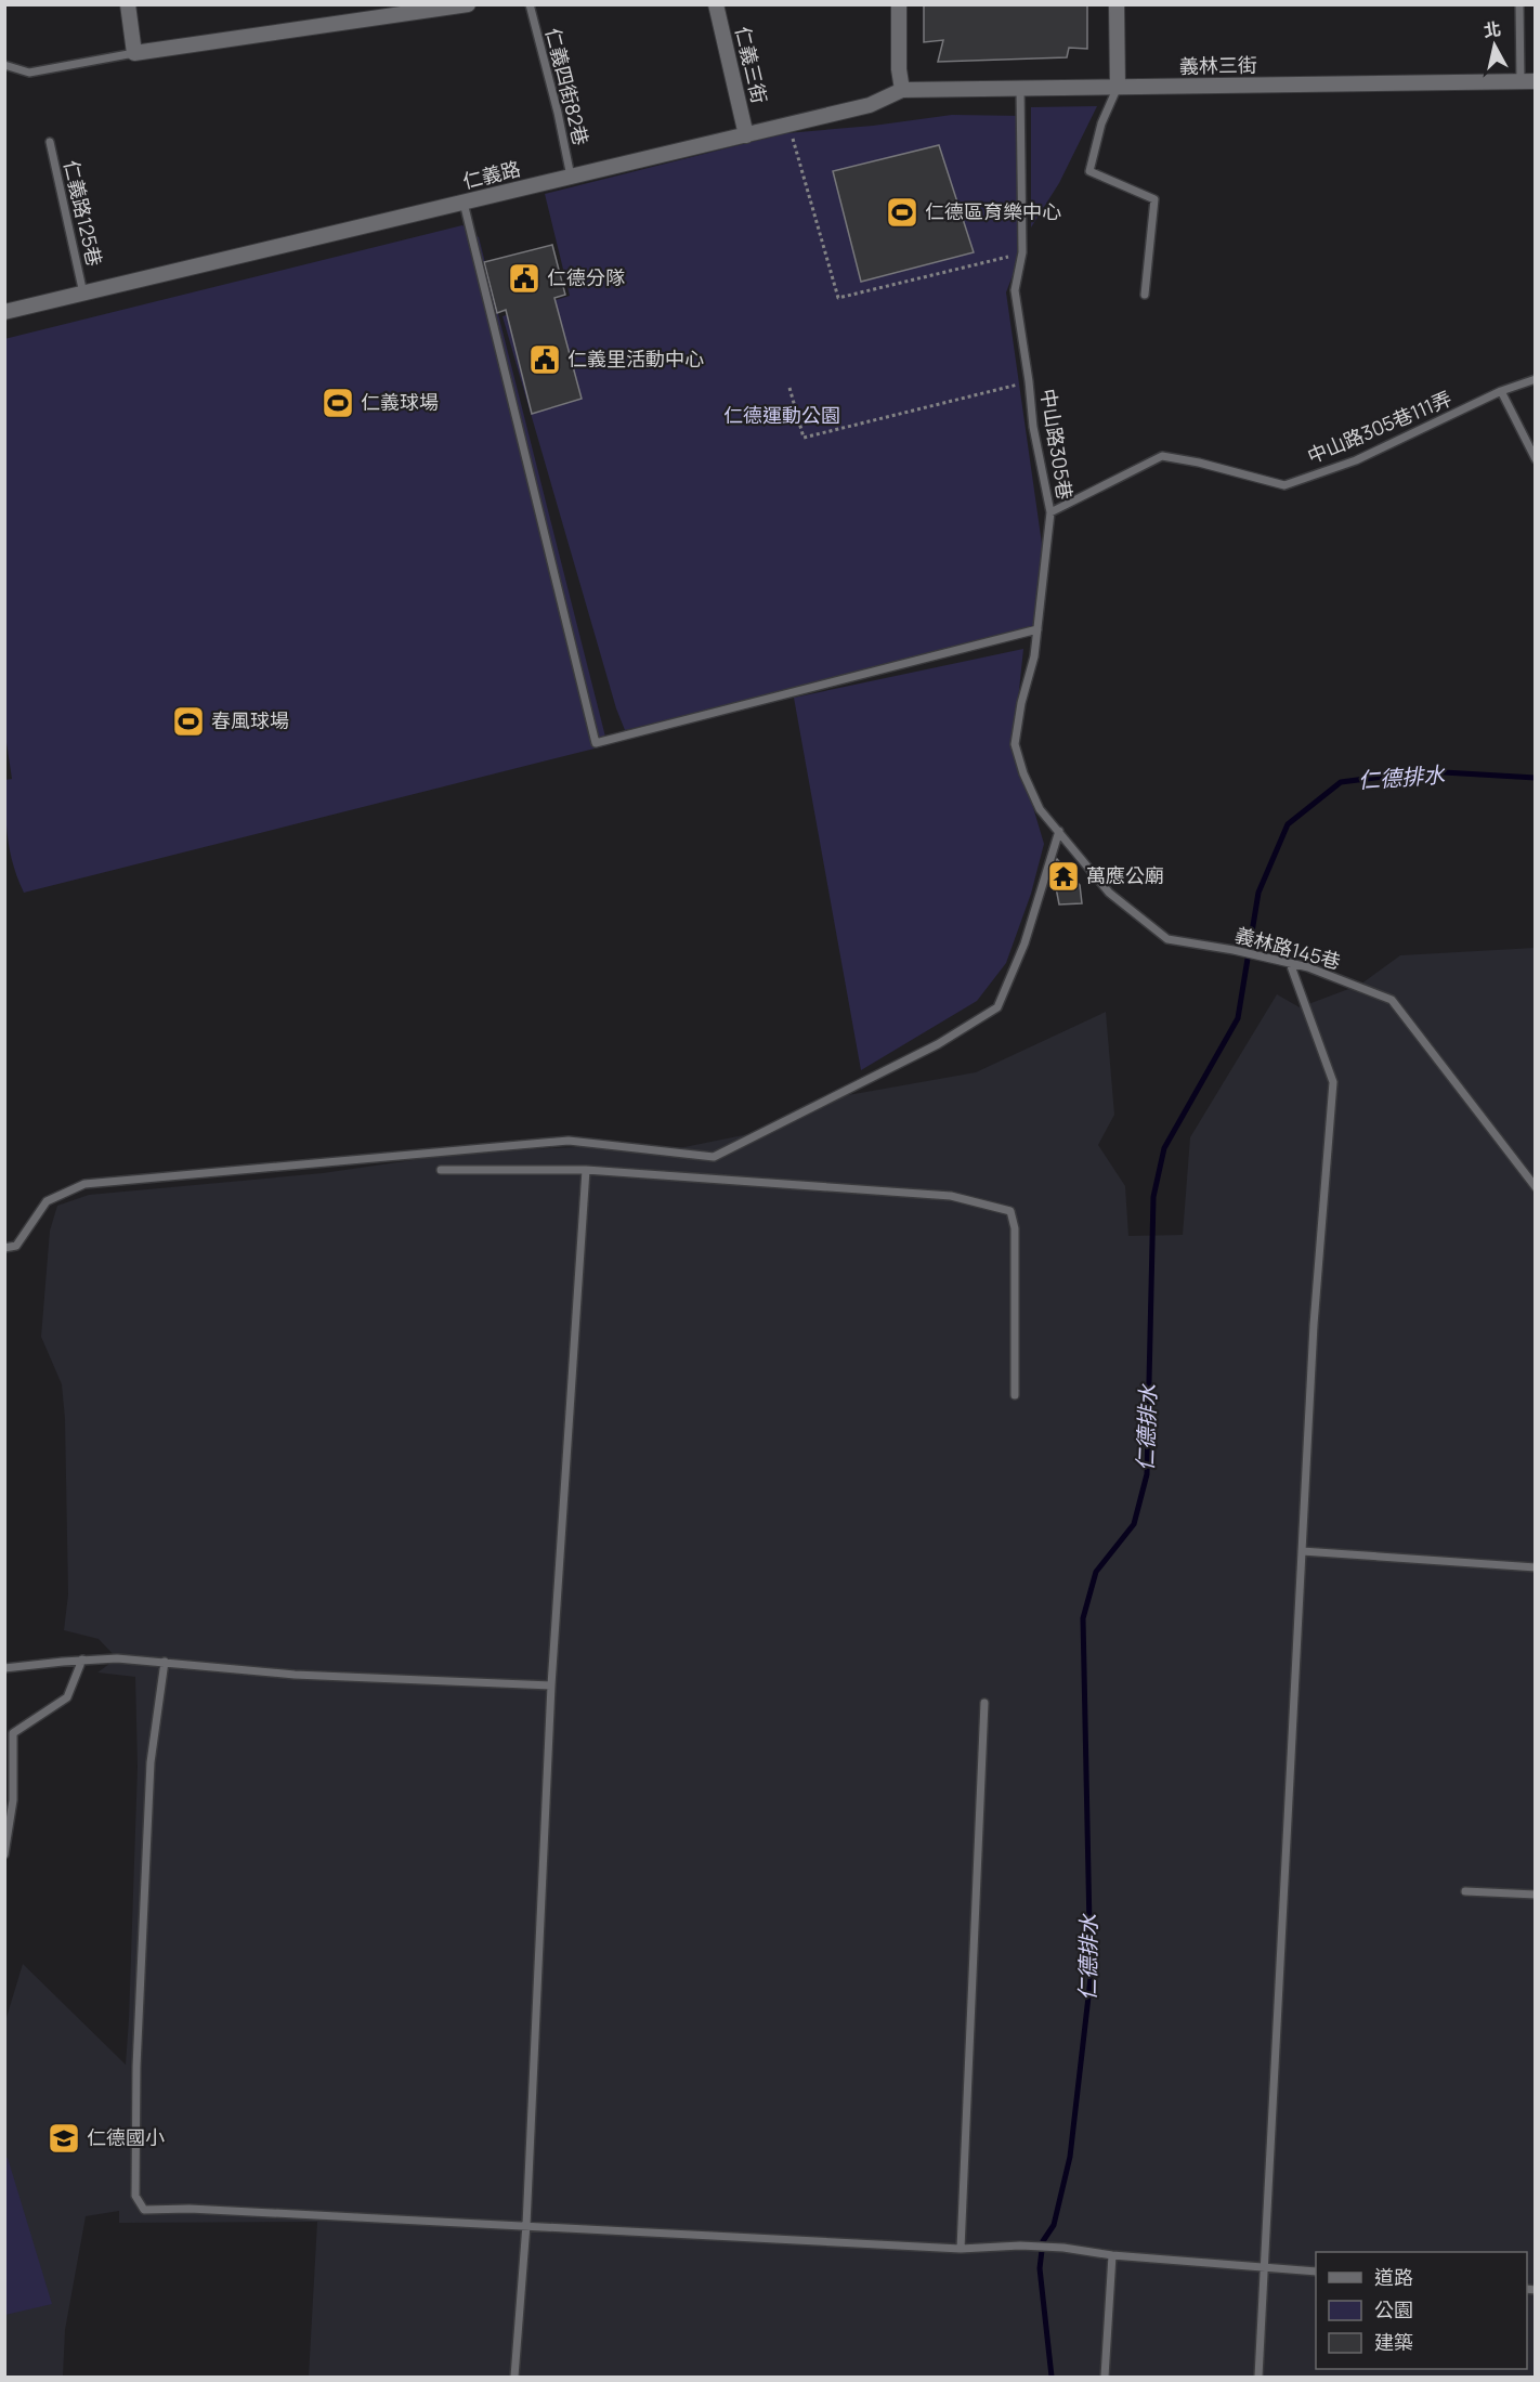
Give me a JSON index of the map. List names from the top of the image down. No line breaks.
{"streets":{"street":["仁義三街","義林三街","仁義路"],"lane":["仁義四街82巷","仁義路125巷","中山路305巷111弄","中山路305巷","義林路145巷"]},"crossings":[["仁義三街","仁義路"],["義林三街","仁義路"],["義林三街","中山路305巷"],["仁義四街82巷","仁義路"],["仁義路","仁義路125巷"],["中山路305巷111弄","中山路305巷"],["中山路305巷","義林路145巷"]],"water":["仁德排水"],"parks":["仁德運動公園"],"places":{"sports":["仁德區育樂中心","仁義球場","春風球場"],"public building":["仁德分隊","仁義里活動中心"],"temple":["萬應公廟"],"school or university":["仁德國小"]},"legend":["道路","公園","建築"],"north":"top"}
